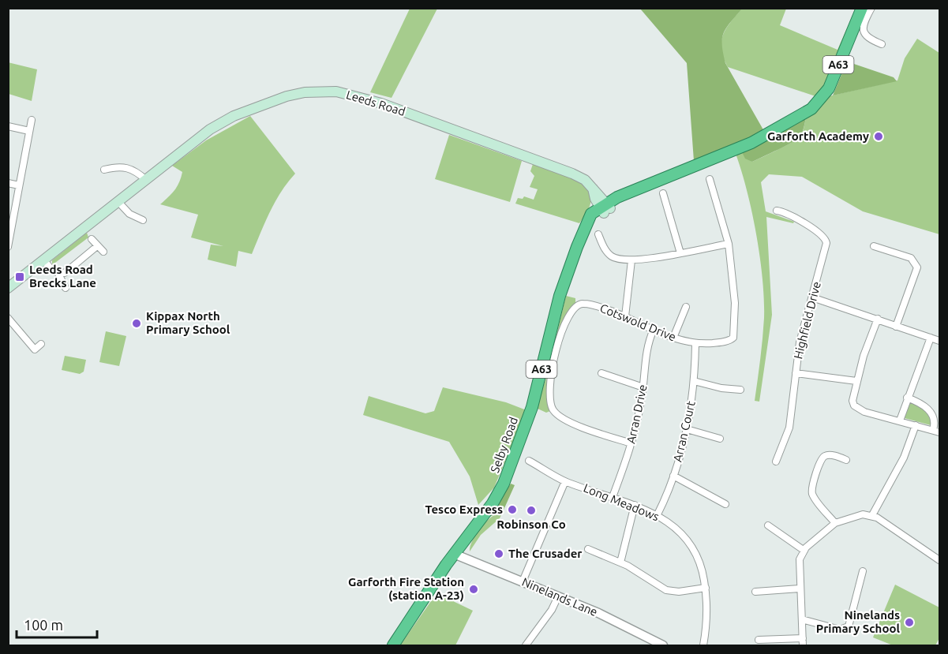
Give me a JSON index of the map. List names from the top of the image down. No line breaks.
{"streets":{"highway":["A63","Selby Road"],"main road":["Leeds Road"],"street":["Highfield Drive","Cotswold Drive","Arran Drive","Arran Court","Long Meadows","Ninelands Lane"]},"crossings":[["Leeds Road","Selby Road"],["Cotswold Drive","Arran Drive"],["Cotswold Drive","Arran Court"],["Arran Drive","Long Meadows"],["Arran Court","Long Meadows"],["Selby Road","Ninelands Lane"]],"places":{"other":["Garforth Academy","Kippax North Primary School","Tesco Express","Robinson Co","The Crusader","Garforth Fire Station (station A-23)","Ninelands Primary School"],"transit":["Leeds Road Brecks Lane"]},"scale_bar":"100 m"}
